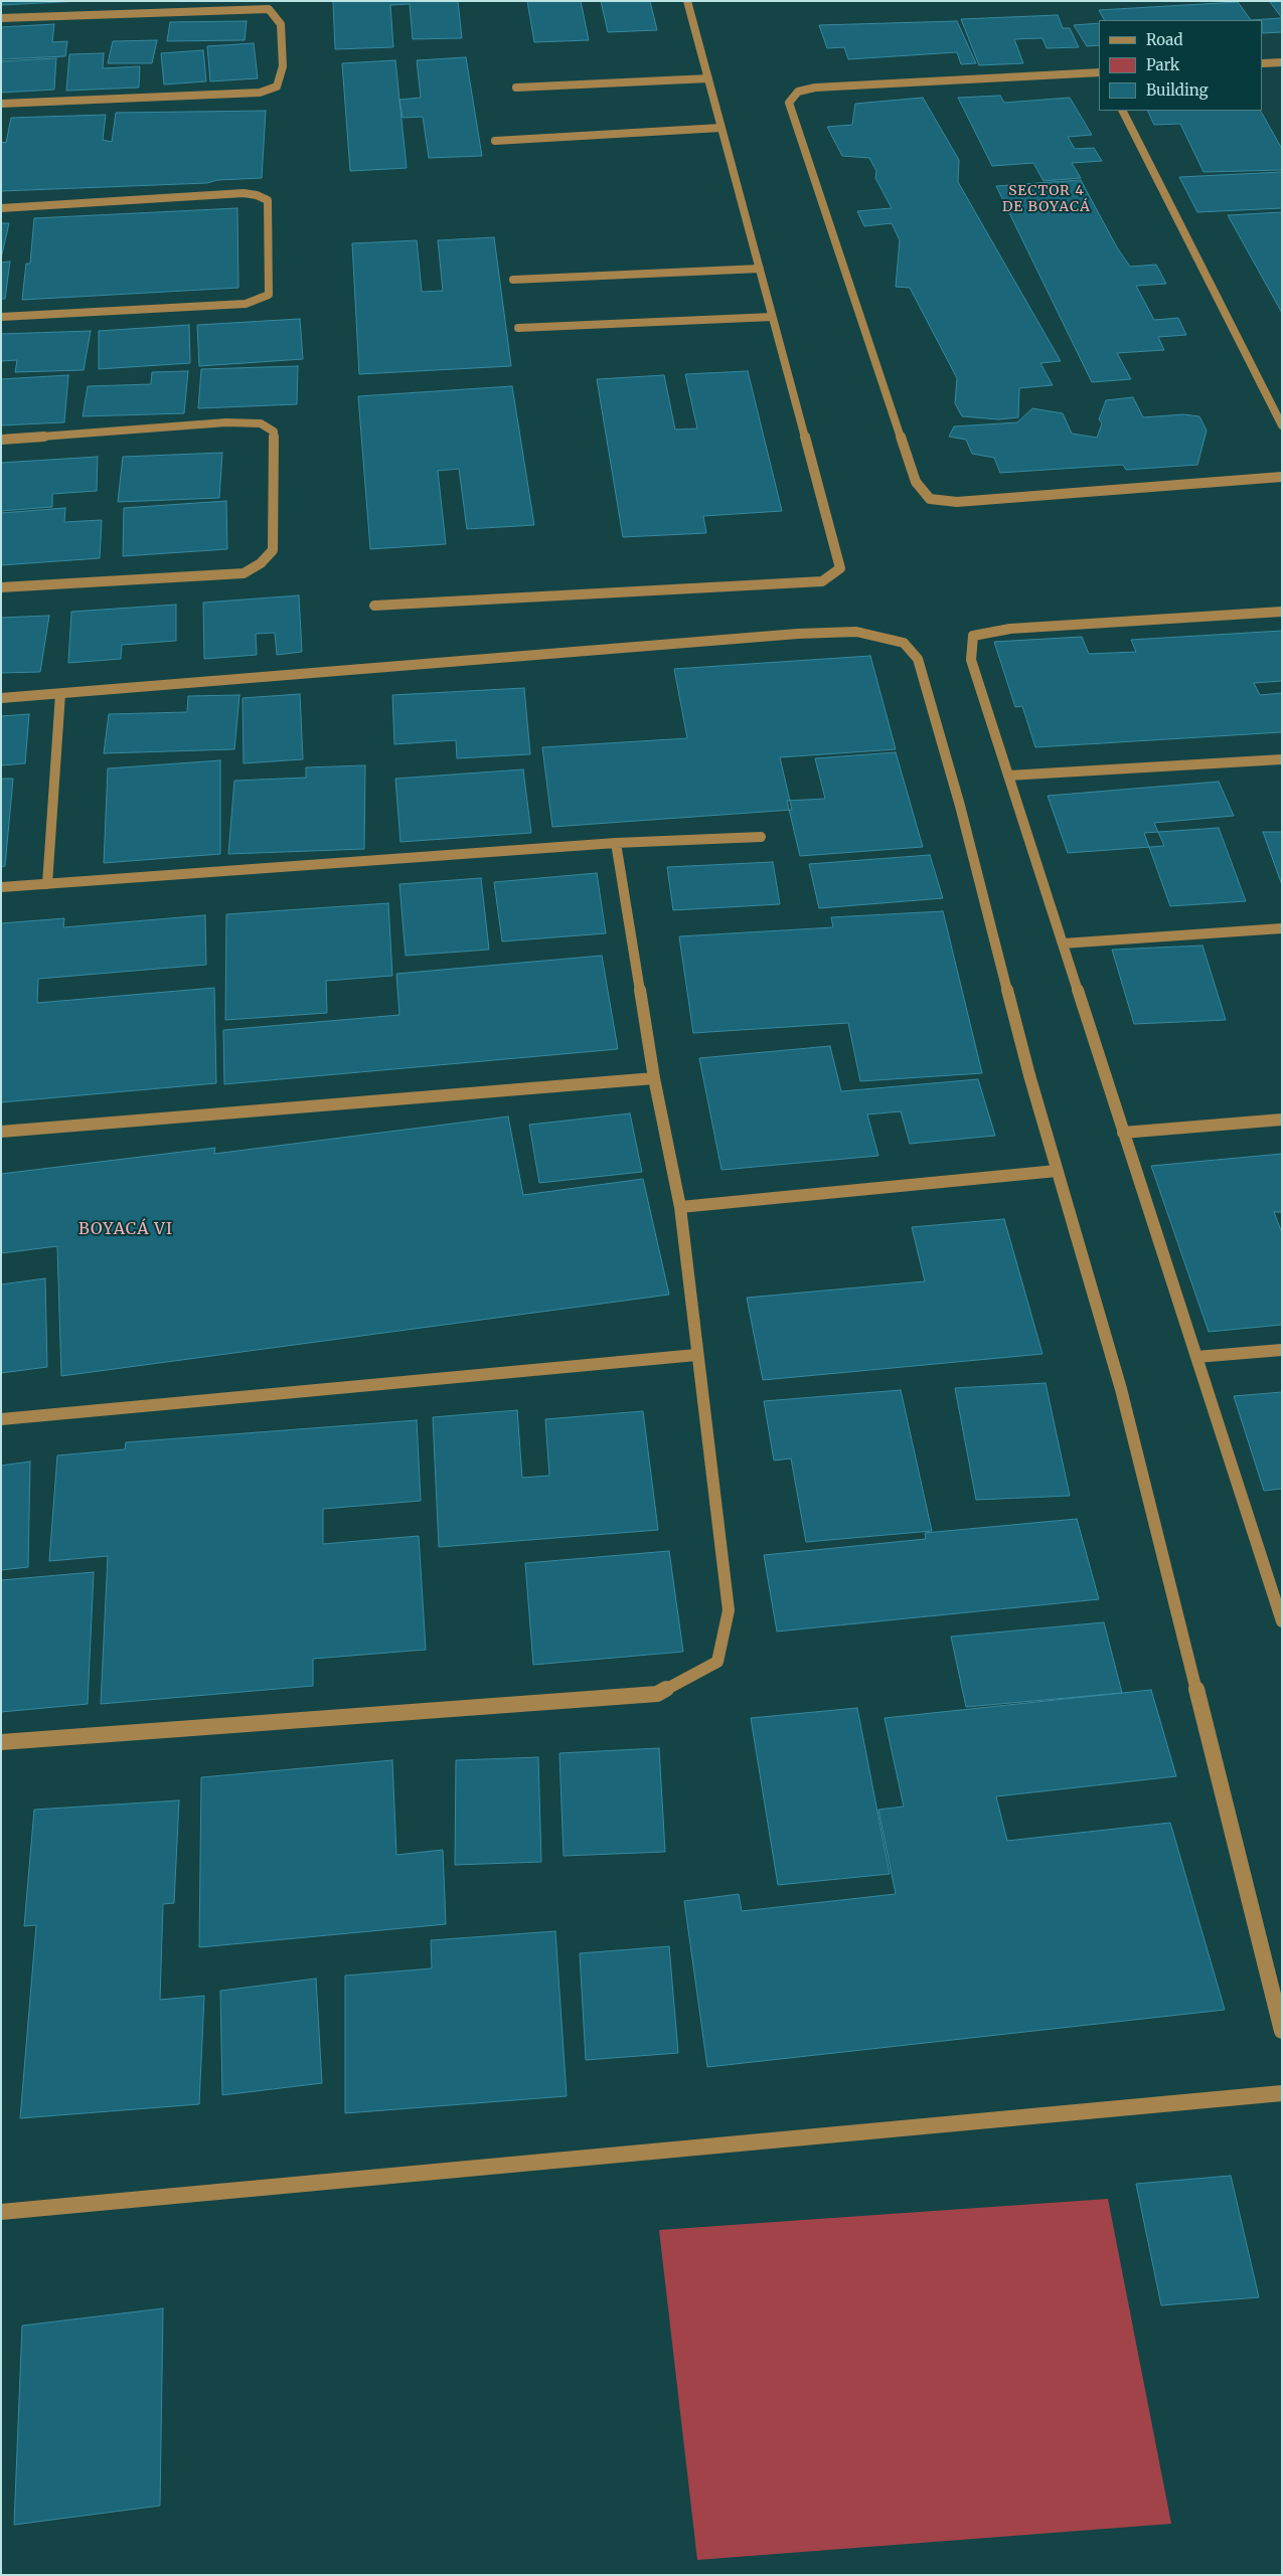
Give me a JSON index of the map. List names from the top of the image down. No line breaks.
{"districts":["SECTOR 4 DE BOYACÁ","BOYACÁ VI"],"legend":["Road","Park","Building"]}
